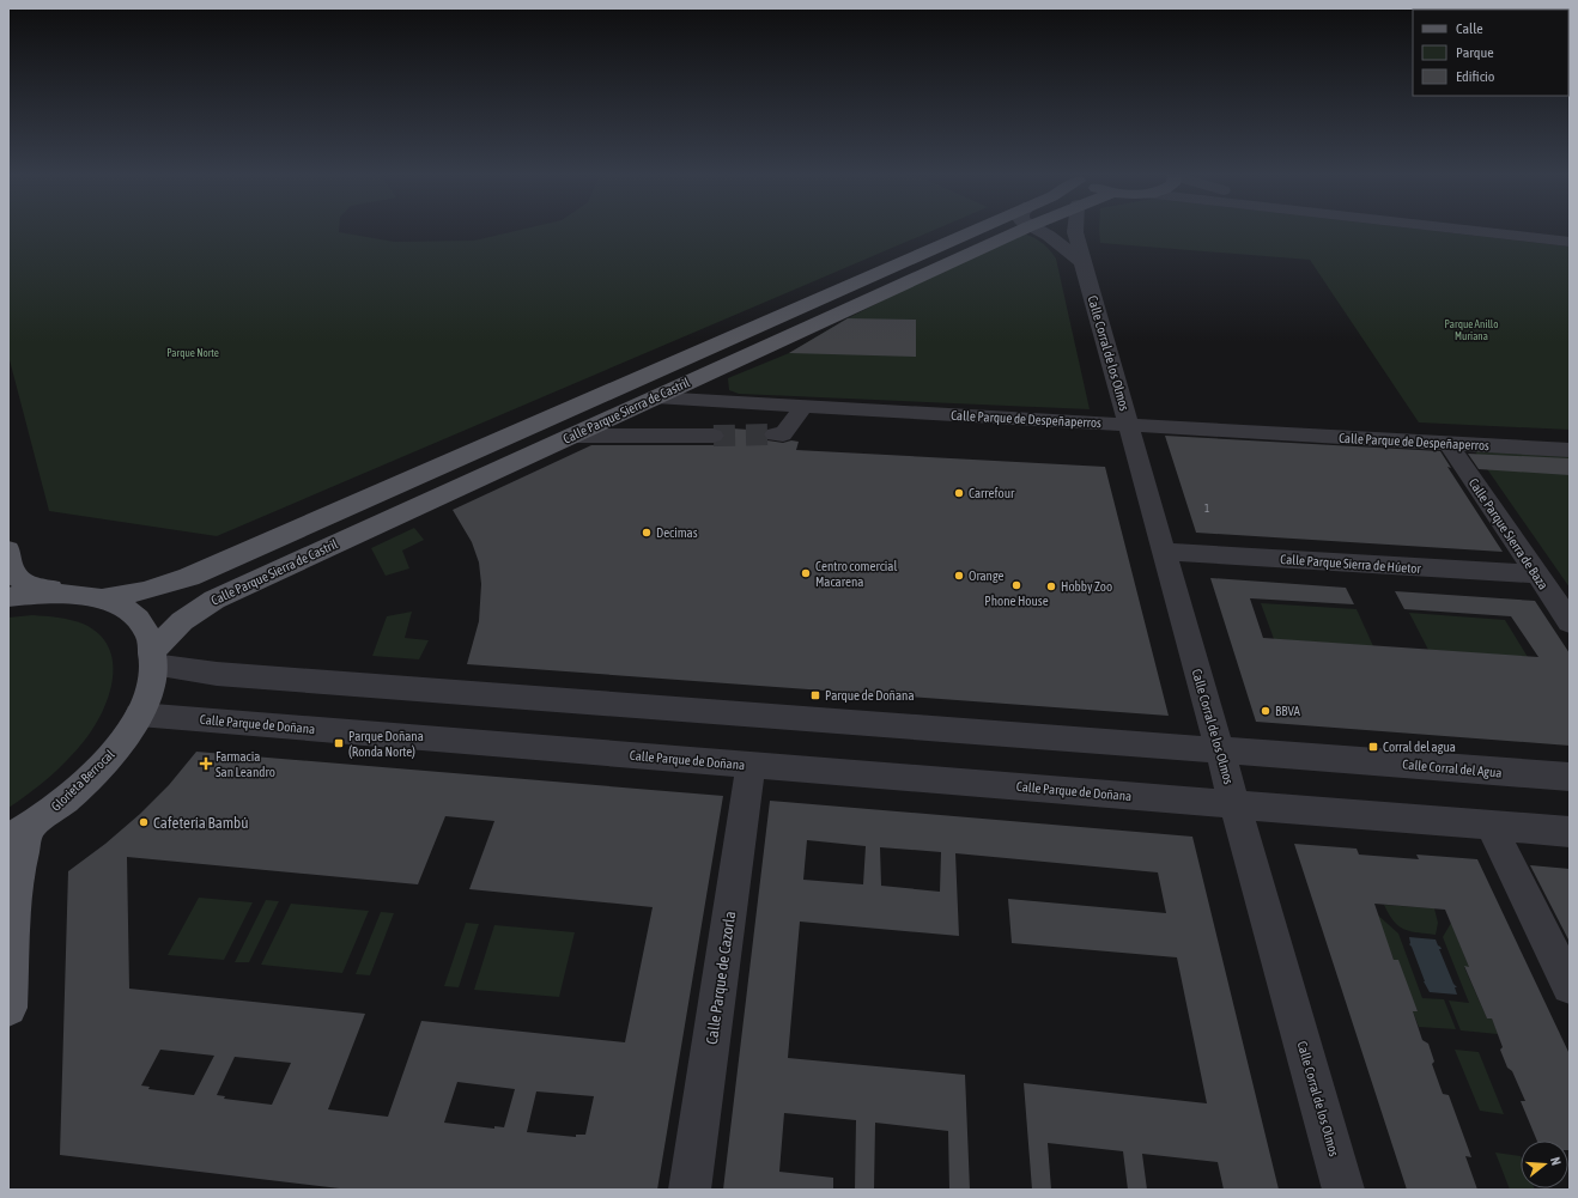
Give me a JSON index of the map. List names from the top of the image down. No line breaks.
{"streets":{"main road":["Calle Parque Sierra de Castril","Glorieta Berrocal"],"street":["Calle Corral de los Olmos","Calle Parque de Despeñaperros","Calle Parque Sierra de Baza","Calle Parque Sierra de Húetor","Calle Parque de Doñana","Calle Corral del Agua","Calle Parque de Cazorla"]},"crossings":[["Calle Corral de los Olmos","Calle Parque de Despeñaperros"],["Calle Corral de los Olmos","Calle Parque Sierra de Húetor"],["Calle Corral de los Olmos","Calle Parque de Doñana"],["Calle Corral de los Olmos","Calle Corral del Agua"],["Calle Parque Sierra de Castril","Calle Parque de Despeñaperros"],["Calle Parque Sierra de Castril","Glorieta Berrocal"],["Calle Parque de Despeñaperros","Calle Parque Sierra de Baza"],["Calle Parque Sierra de Baza","Calle Parque Sierra de Húetor"],["Calle Parque de Doñana","Glorieta Berrocal"],["Calle Parque de Doñana","Calle Parque de Cazorla"]],"parks":["Parque Anillo Muriana","Parque Norte"],"places":{"other":["Carrefour","Decimas","Centro comercial Macarena","Orange","Phone House","Hobby Zoo","BBVA","Cafetería Bambú"],"transit":["Parque de Doñana","Parque Doñana (Ronda Norte)","Corral del agua"],"health":["Farmacia San Leandro"]},"house_numbers":["1"],"legend":["Calle","Parque","Edificio"],"north":"right"}
